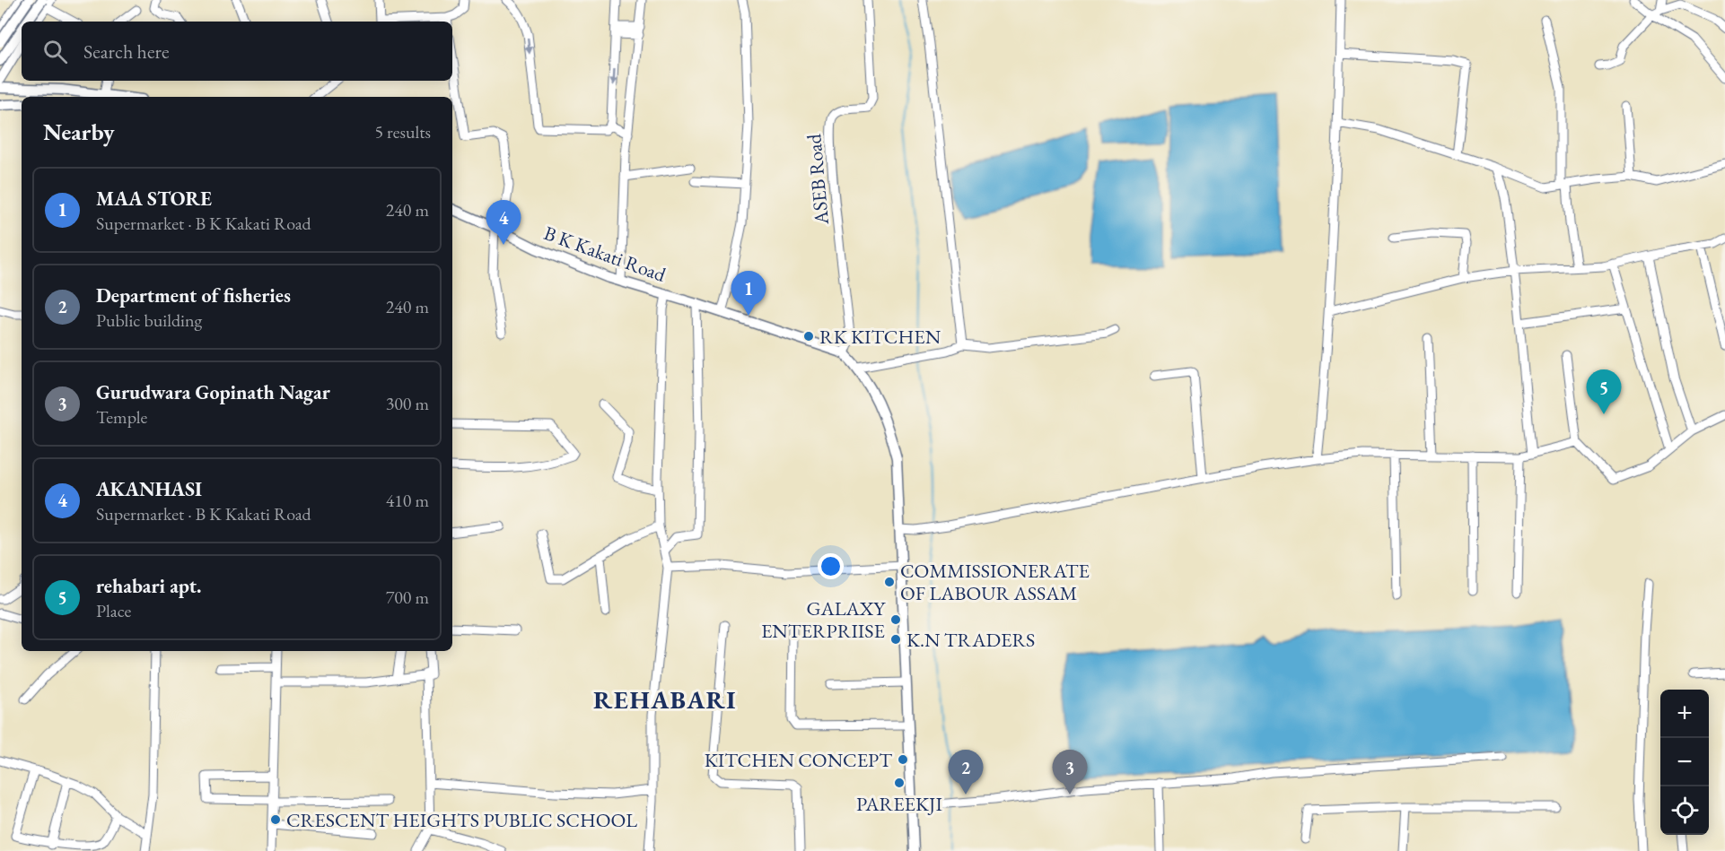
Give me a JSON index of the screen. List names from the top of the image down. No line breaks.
{"streets":{"main road":["B K Kakati Road"],"street":["ASEB Road"]},"crossings":[["ASEB Road","B K Kakati Road"]],"districts":["REHABARI"],"places":["RK KITCHEN","COMMISSIONERATE OF LABOUR ASSAM","GALAXY ENTERPRIISE","K.N TRADERS","KITCHEN CONCEPT","PAREEKJI","CRESCENT HEIGHTS PUBLIC SCHOOL"],"page":{"search":"Search here","heading":["Nearby","5 results"],"list":[{"mark":"1","name":"MAA STORE","note":"Supermarket · B K Kakati Road","value":"240 m"},{"mark":"2","name":"Department of fisheries","note":"Public building","value":"240 m"},{"mark":"3","name":"Gurudwara Gopinath Nagar","note":"Temple","value":"300 m"},{"mark":"4","name":"AKANHASI","note":"Supermarket · B K Kakati Road","value":"410 m"},{"mark":"5","name":"rehabari apt.","note":"Place","value":"700 m"}],"pins":["4","1","5","2","3"],"map_buttons":["+","−"]}}
